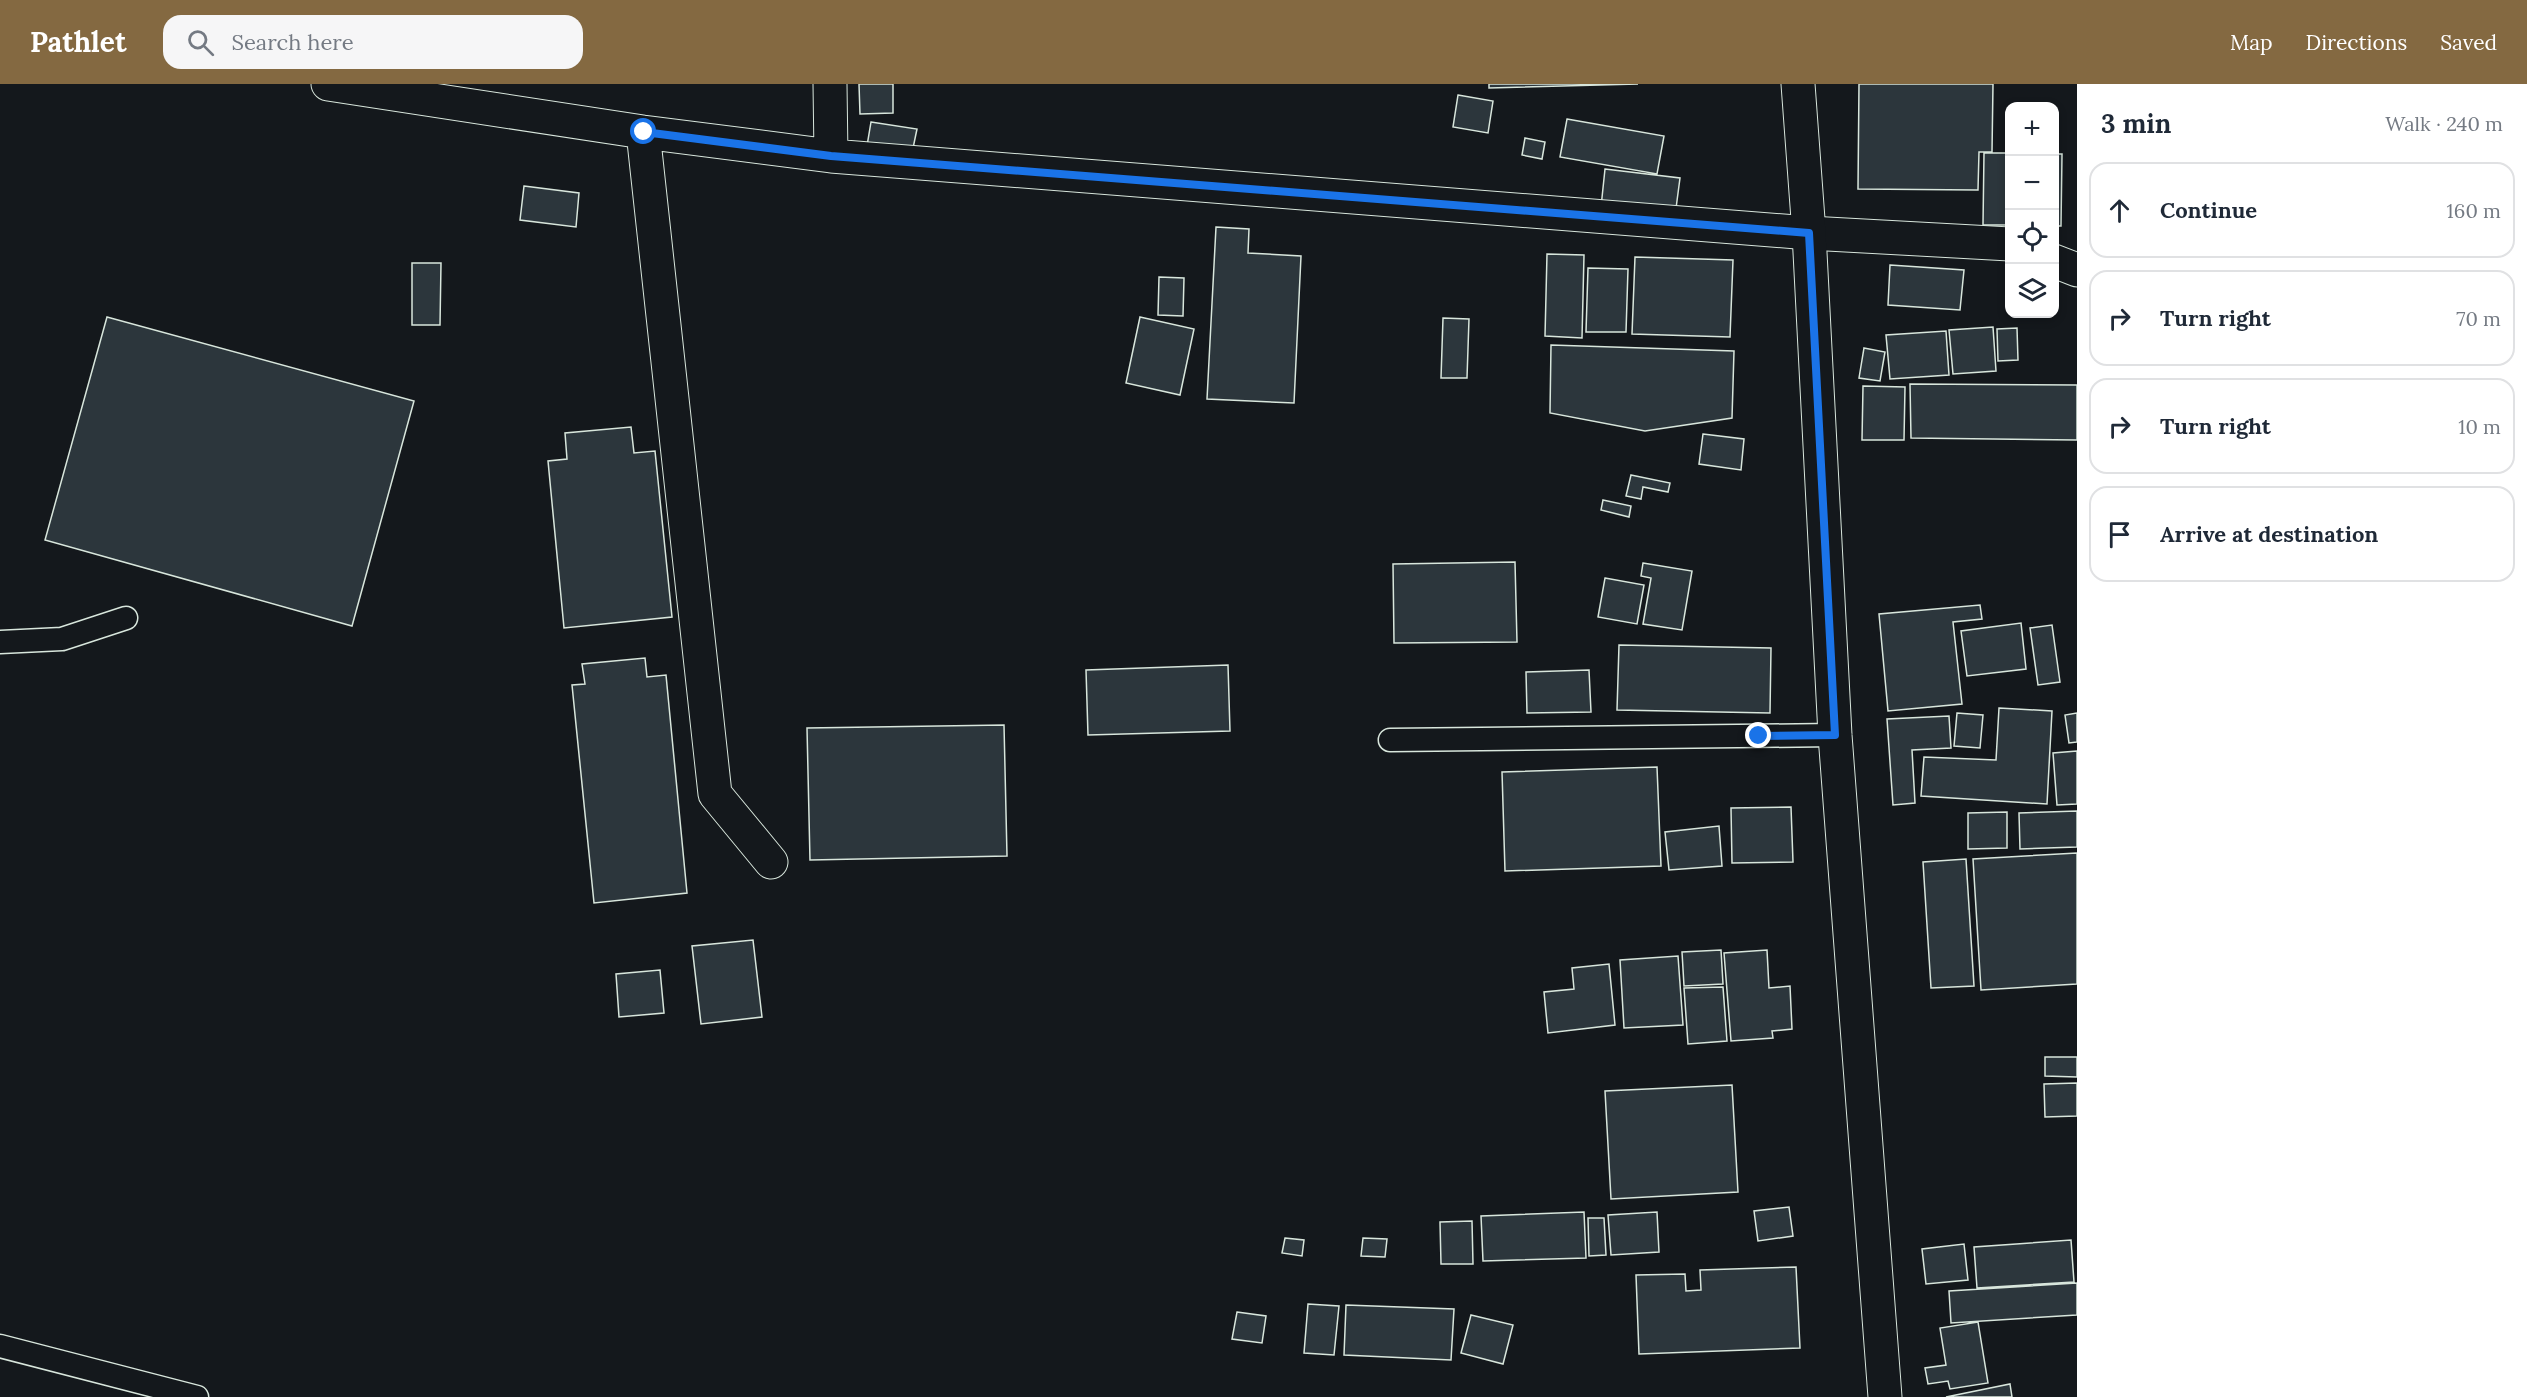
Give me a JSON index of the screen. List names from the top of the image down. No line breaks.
{"page":{"header":"Pathlet","search":"Search here","nav":["Map","Directions","Saved"],"heading":["3 min","Walk · 240 m"],"map_buttons":["+","−"],"list":[["Continue","160 m"],["Turn right","70 m"],["Turn right","10 m"],"Arrive at destination"]}}
